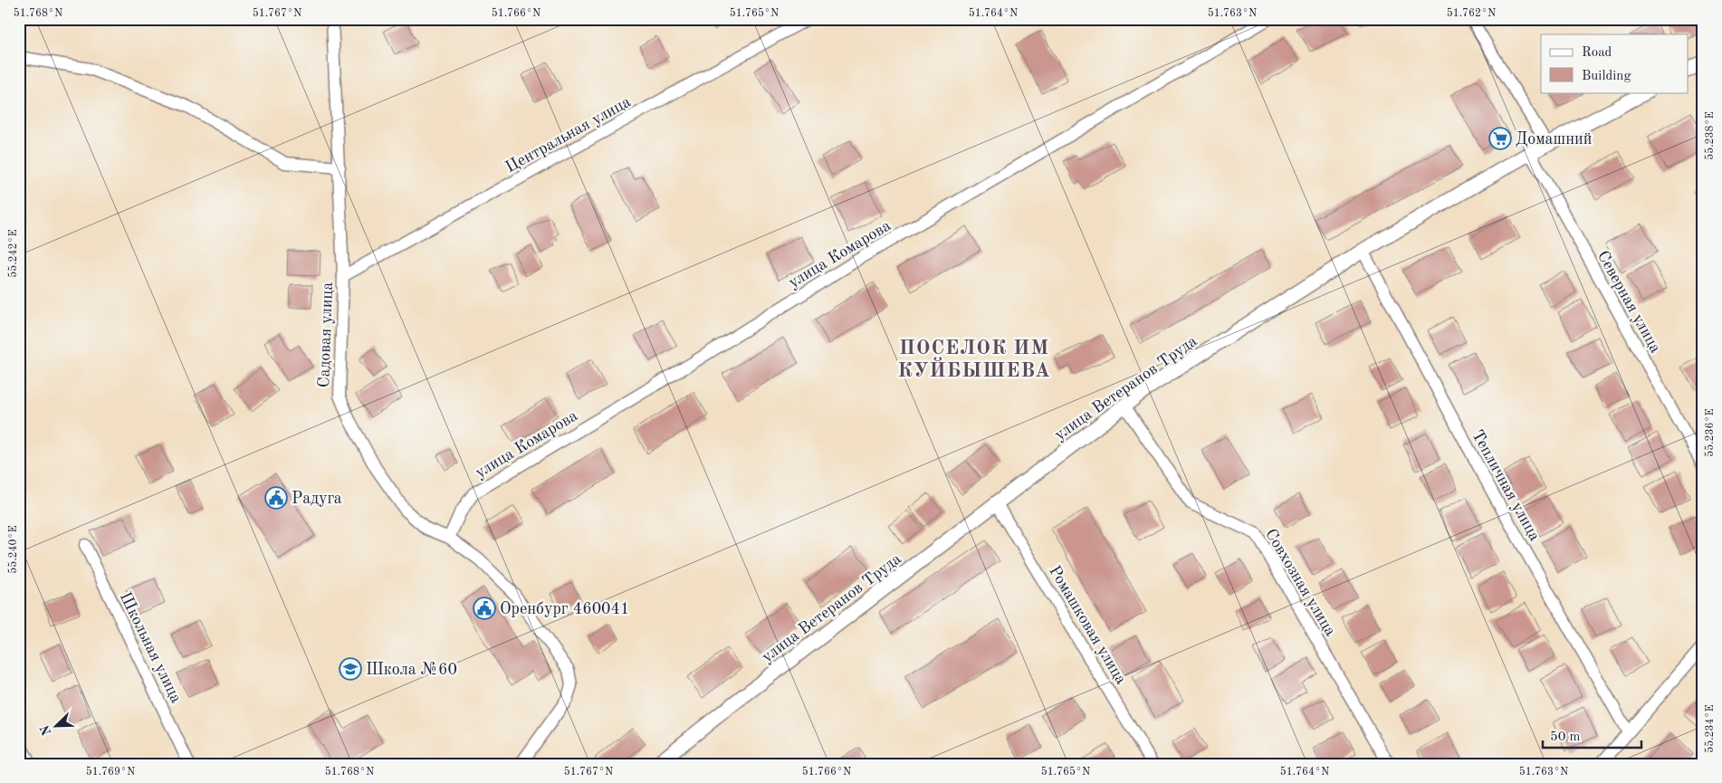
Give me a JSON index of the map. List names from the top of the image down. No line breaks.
{"streets":{"street":["Центральная улица","улица Комарова","Северная улица","Садовая улица","улица Ветеранов Труда","Тепличная улица","Совхозная улица","Ромашковая улица","Школьная улица"]},"crossings":[["Центральная улица","Садовая улица"],["улица Комарова","Садовая улица"],["Северная улица","улица Ветеранов Труда"],["улица Ветеранов Труда","Тепличная улица"],["улица Ветеранов Труда","Совхозная улица"],["улица Ветеранов Труда","Ромашковая улица"]],"districts":["ПОСЕЛОК ИМ КУЙБЫШЕВА"],"places":{"supermarket":["Домашний"],"public building":["Радуга","Оренбург 460041"],"school or university":["Школа №60"]},"legend":["Road","Building"],"scale_bar":"50 m","north":"bottom left","coordinates":["51.768°N","51.767°N","51.766°N","51.765°N","51.764°N","51.763°N","51.762°N","55.238°E","55.242°E","55.236°E","55.240°E","55.234°E","51.769°N"]}
